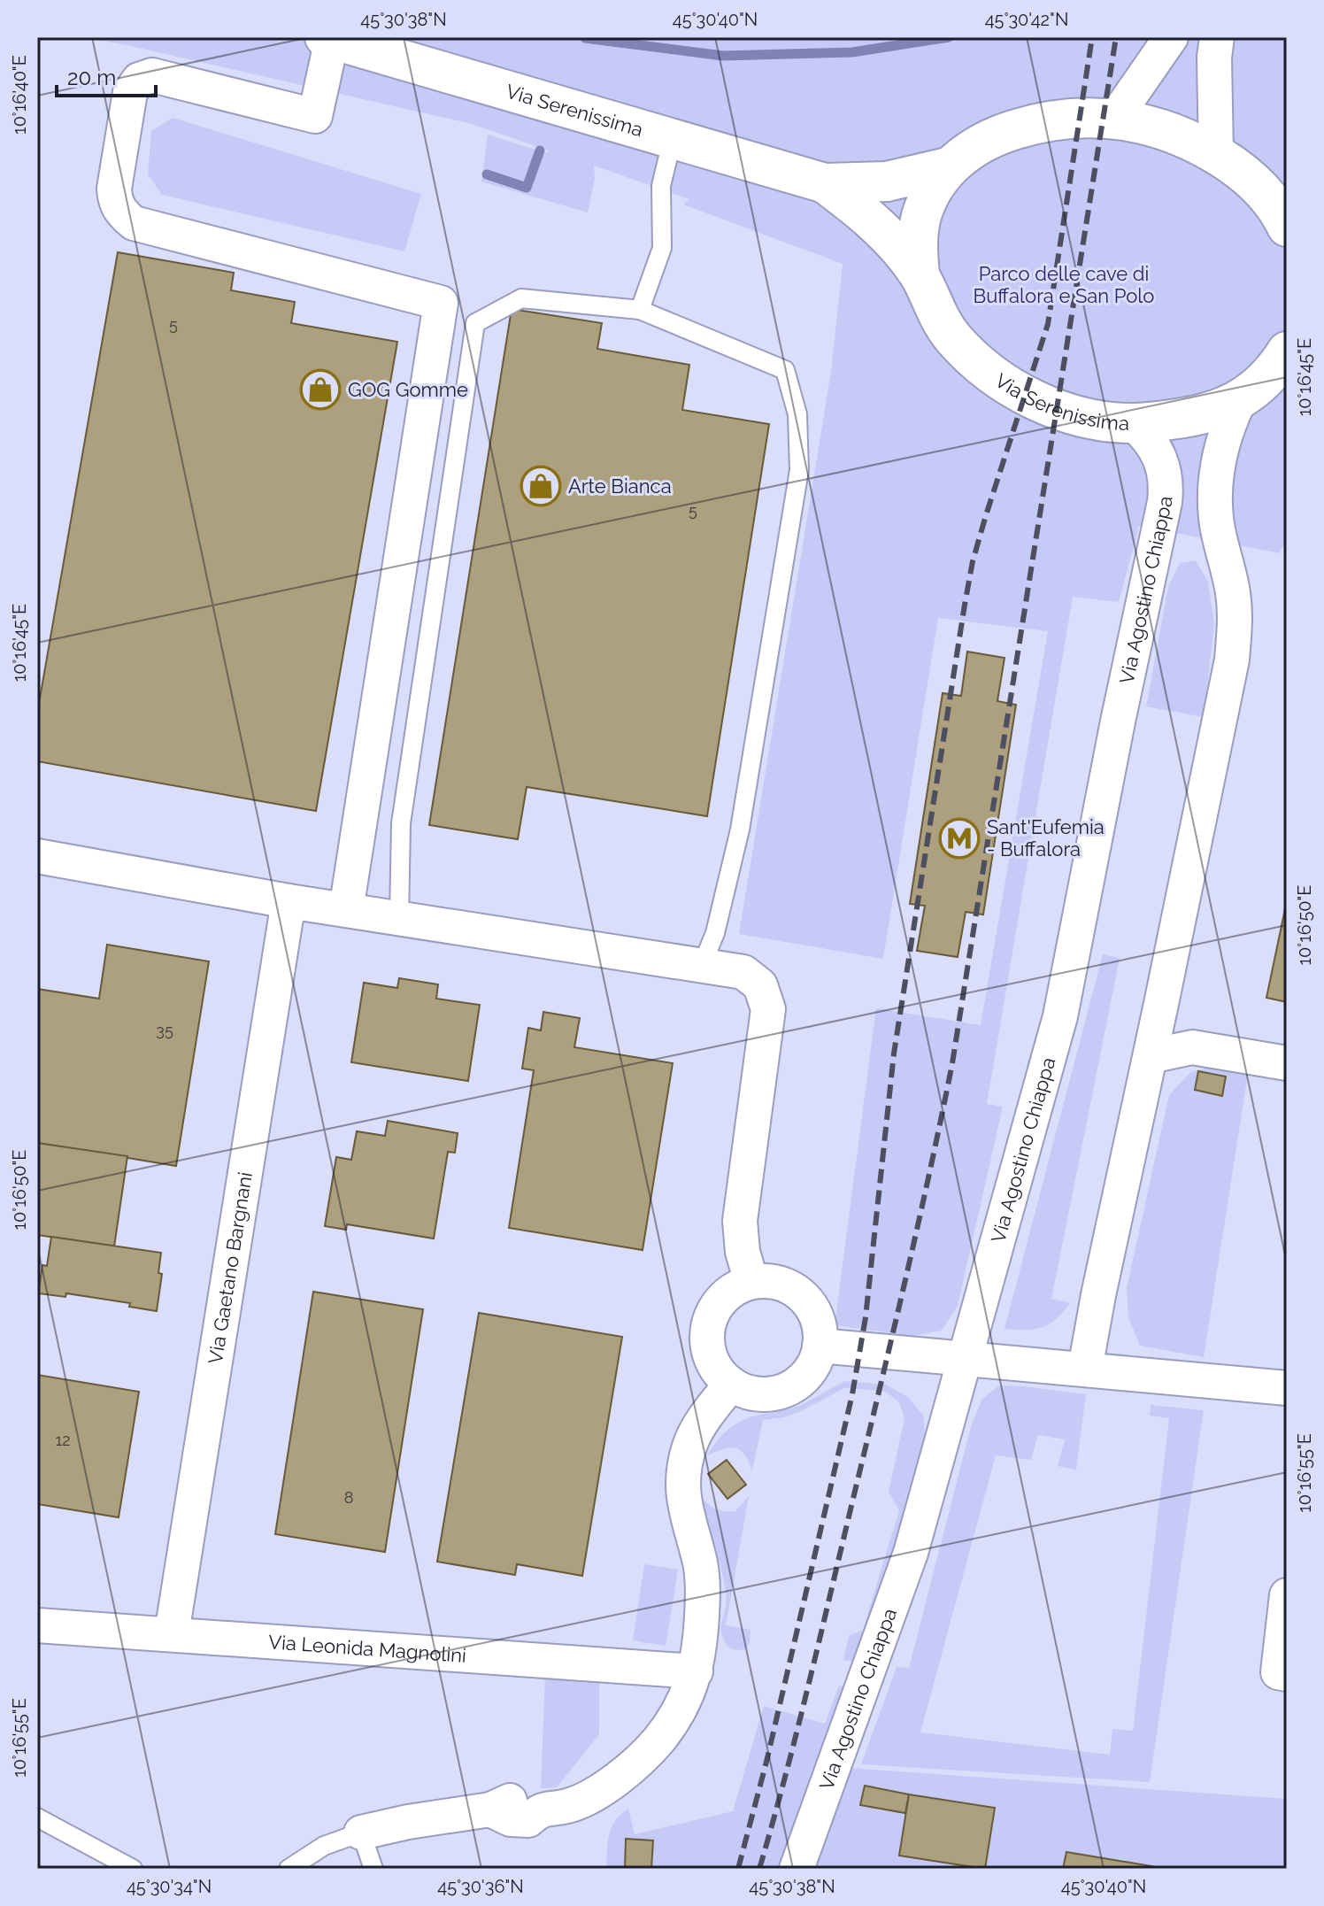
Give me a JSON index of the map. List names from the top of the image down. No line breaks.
{"streets":{"main road":["Via Serenissima"],"street":["Via Agostino Chiappa","Via Gaetano Bargnani","Via Leonida Magnolini"]},"crossings":[["Via Serenissima","Via Agostino Chiappa"],["Via Gaetano Bargnani","Via Leonida Magnolini"]],"parks":["Parco delle cave di Buffalora e San Polo"],"places":{"shop":["GOG Gomme","Arte Bianca"],"metro station":["Sant'Eufemia - Buffalora"]},"house_numbers":["5","5","35","12","8"],"scale_bar":"20 m","coordinates":["45°30'38\"N","45°30'40\"N","45°30'42\"N","10°16'40\"E","10°16'45\"E","10°16'50\"E","10°16'55\"E","45°30'34\"N","45°30'36\"N"]}
